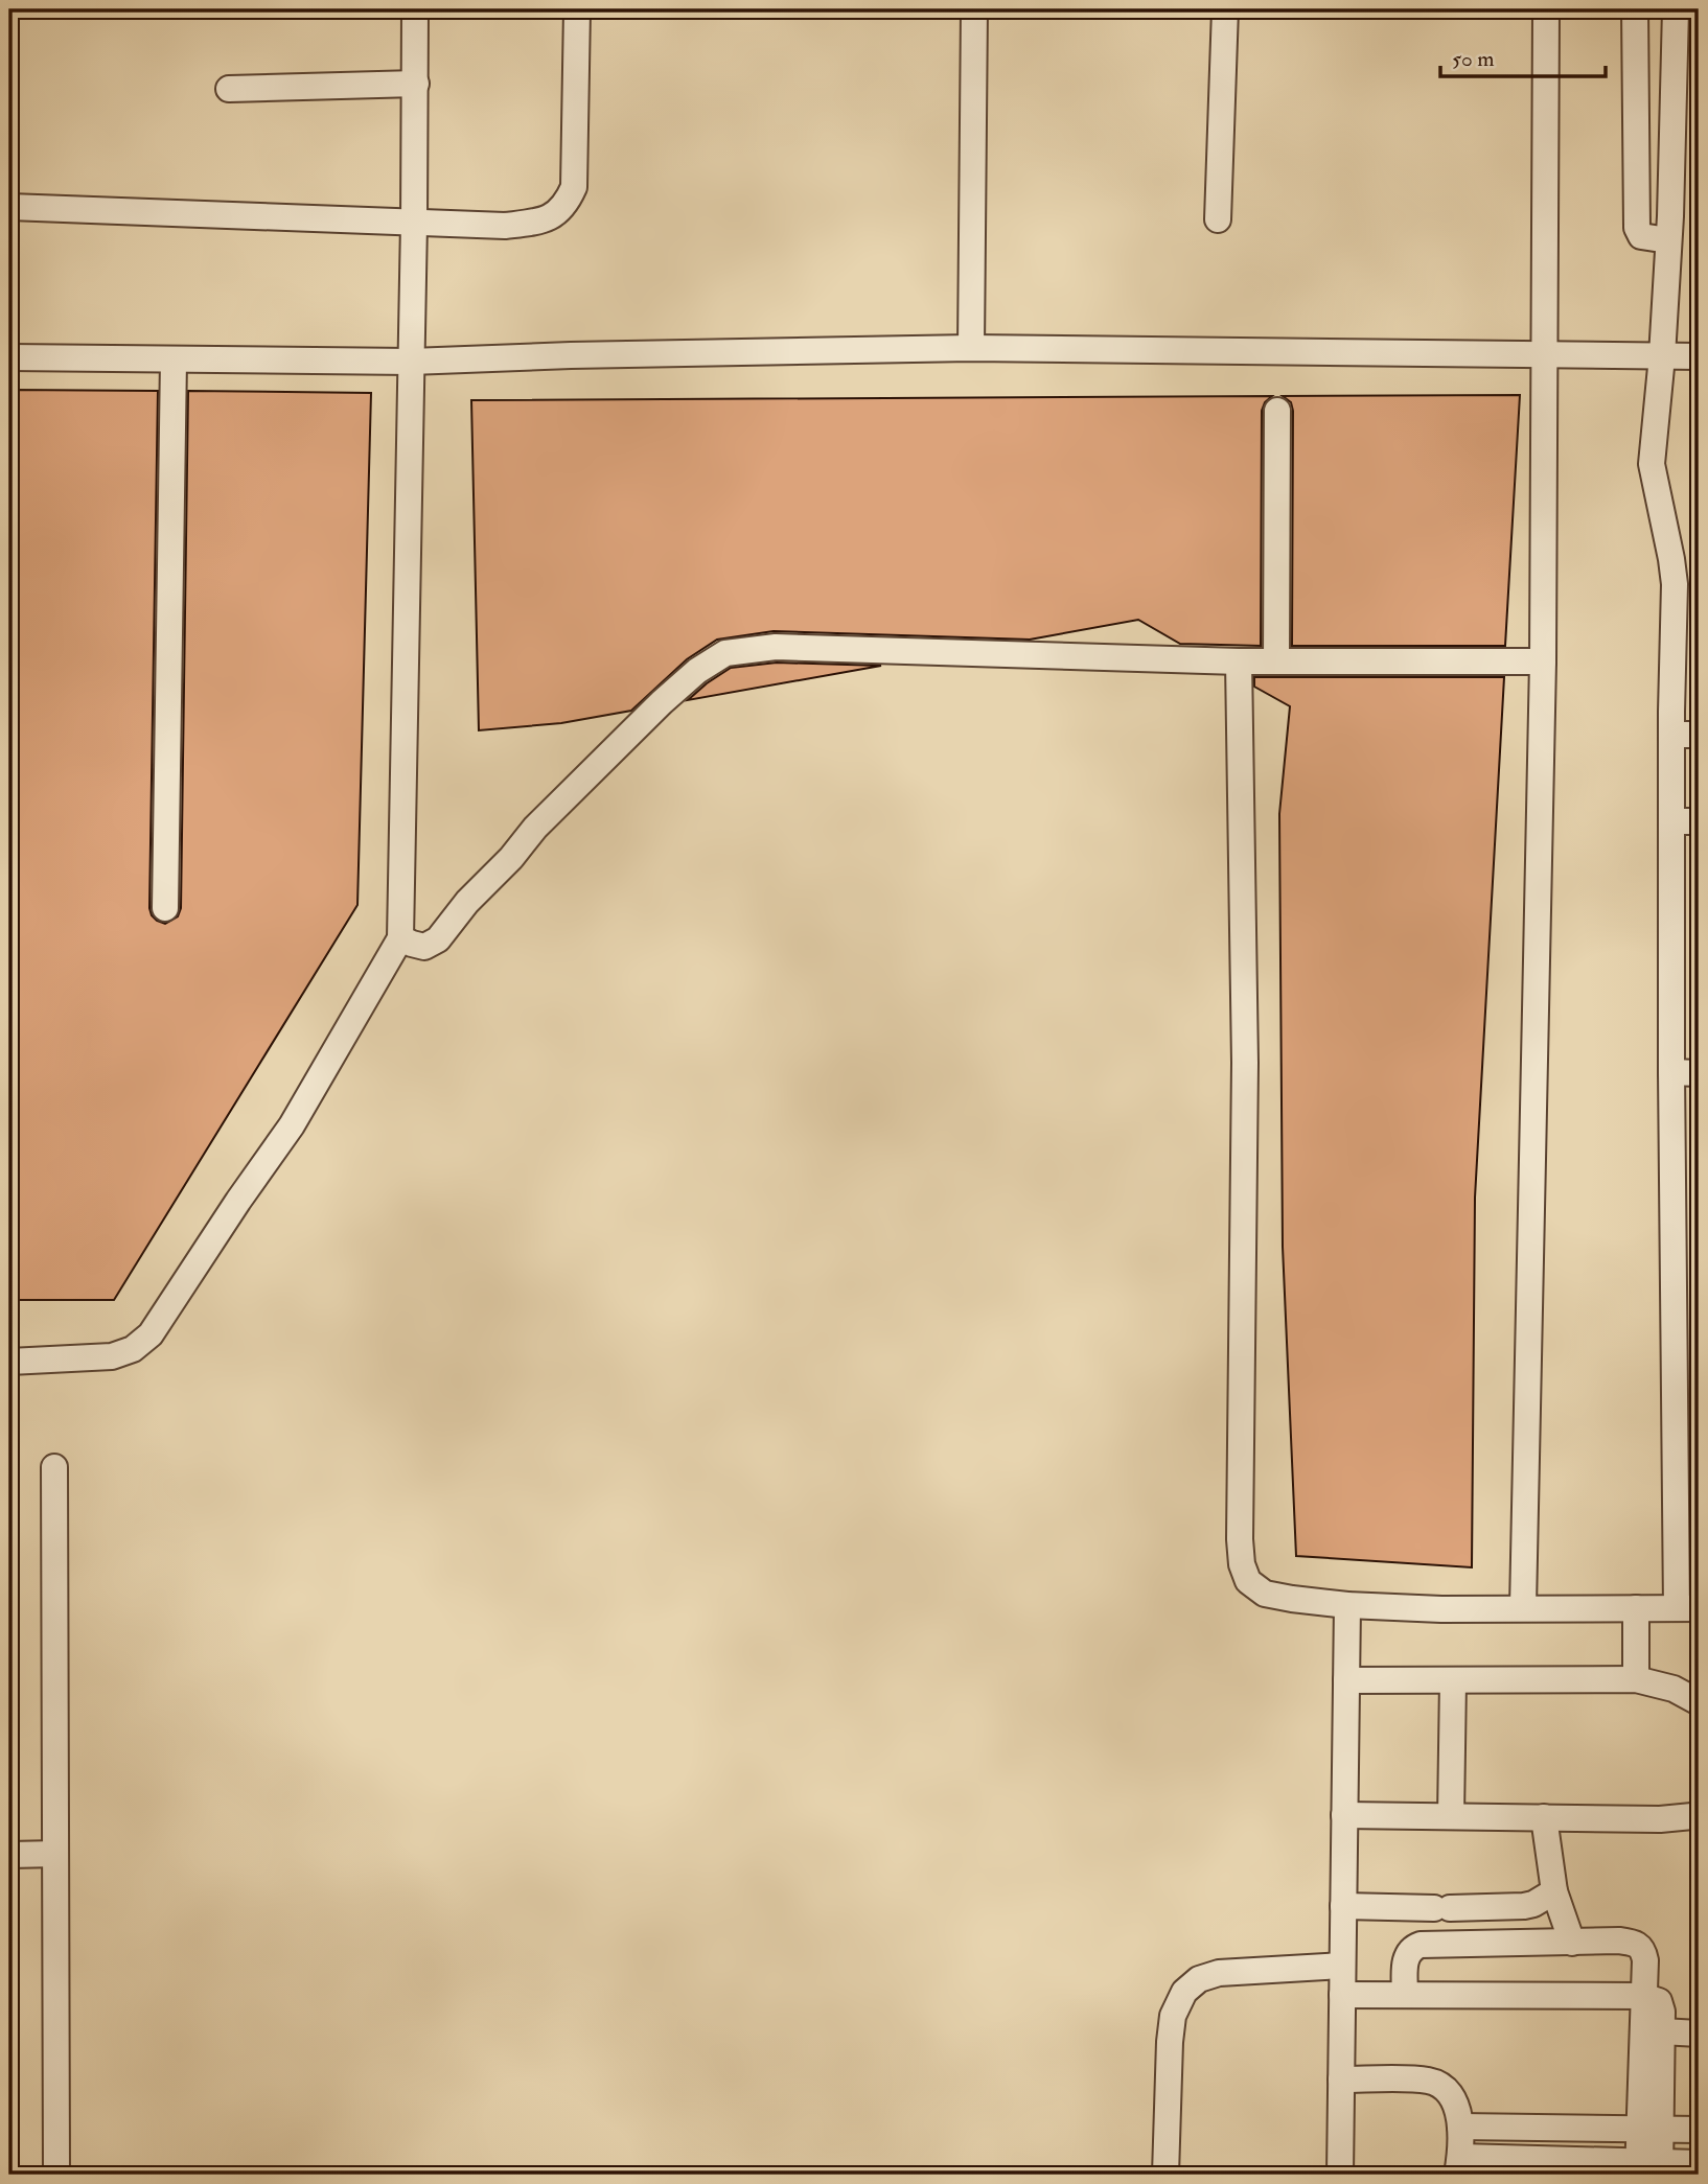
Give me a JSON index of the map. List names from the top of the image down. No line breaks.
{"scale_bar":"50 m"}
